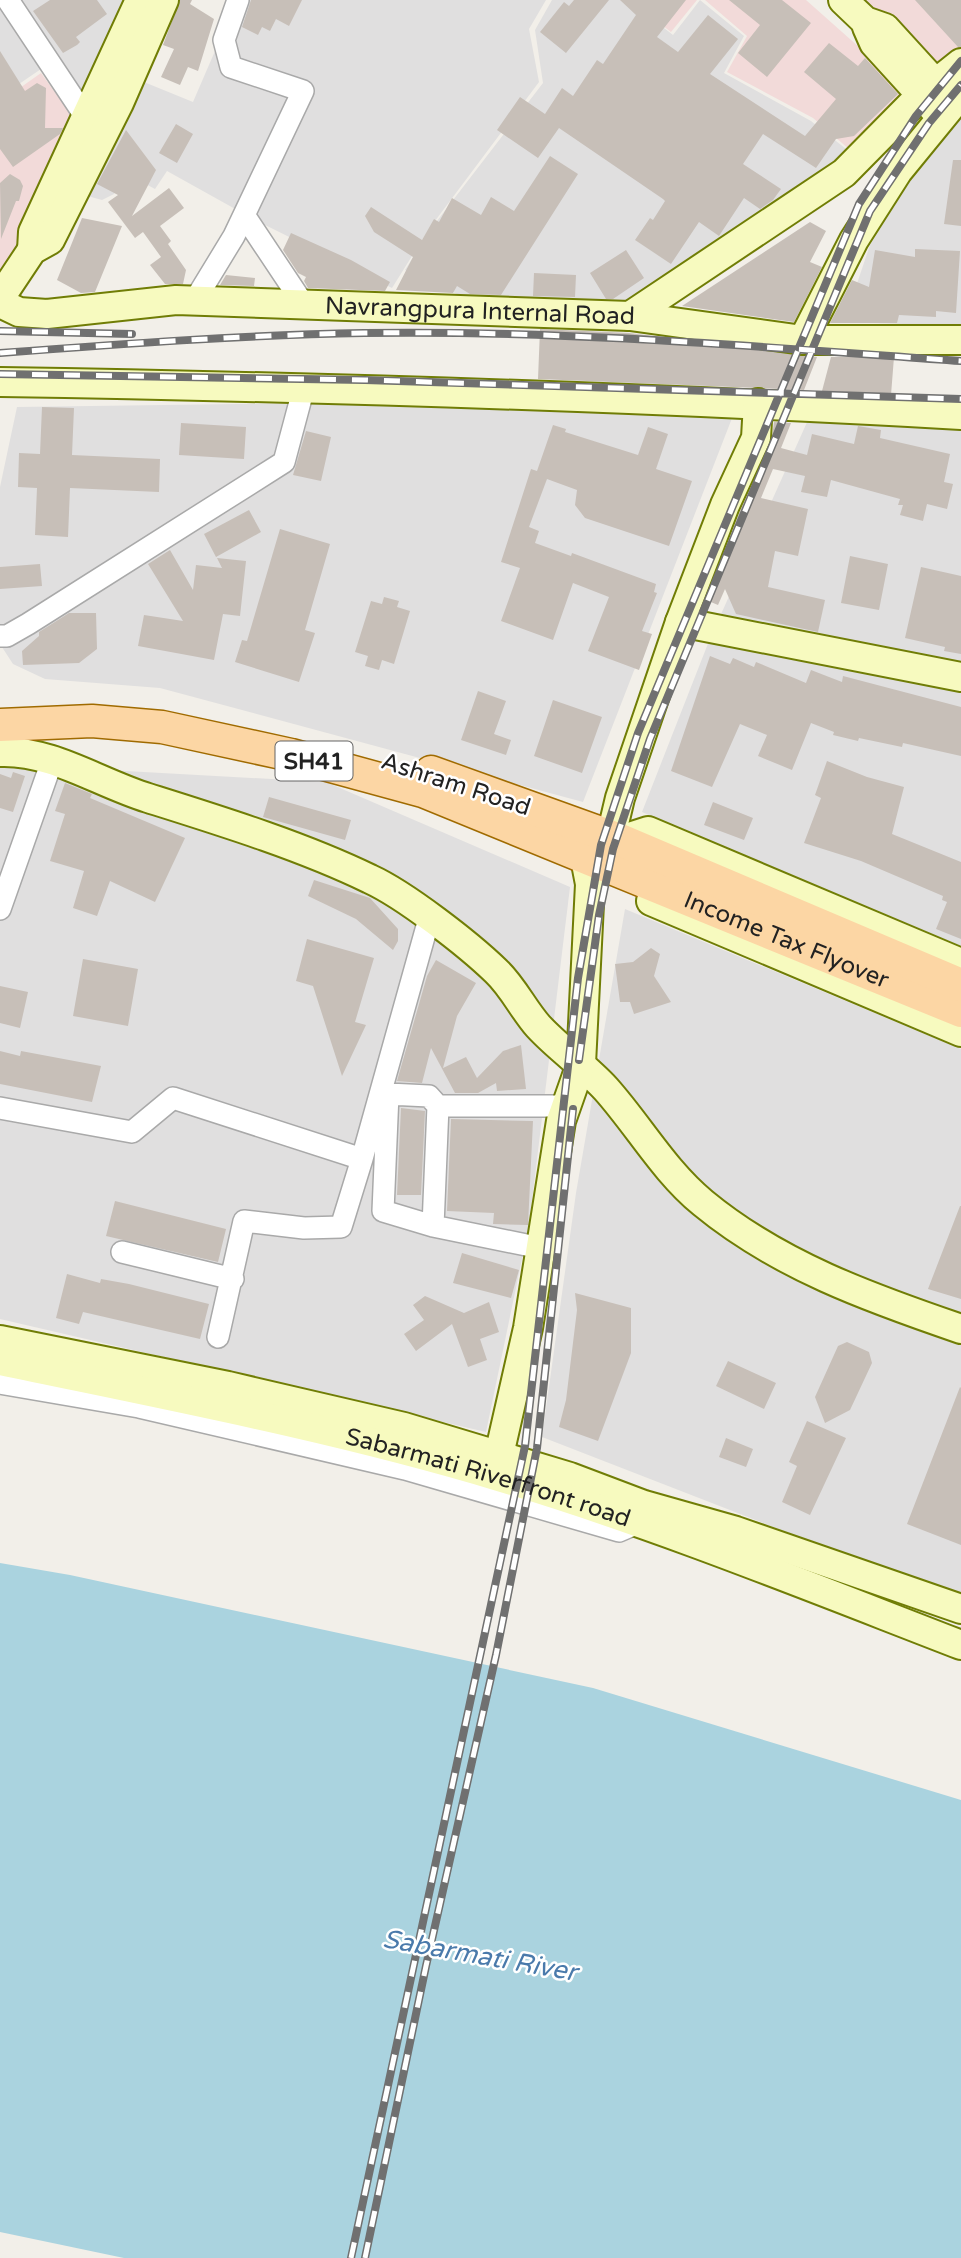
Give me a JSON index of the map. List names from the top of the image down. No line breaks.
{"streets":{"main road":["SH41","Ashram Road","Income Tax Flyover"],"street":["Navrangpura Internal Road","Sabarmati Riverfront road"]},"crossings":[["Ashram Road","Income Tax Flyover"]],"water":["Sabarmati River"]}
